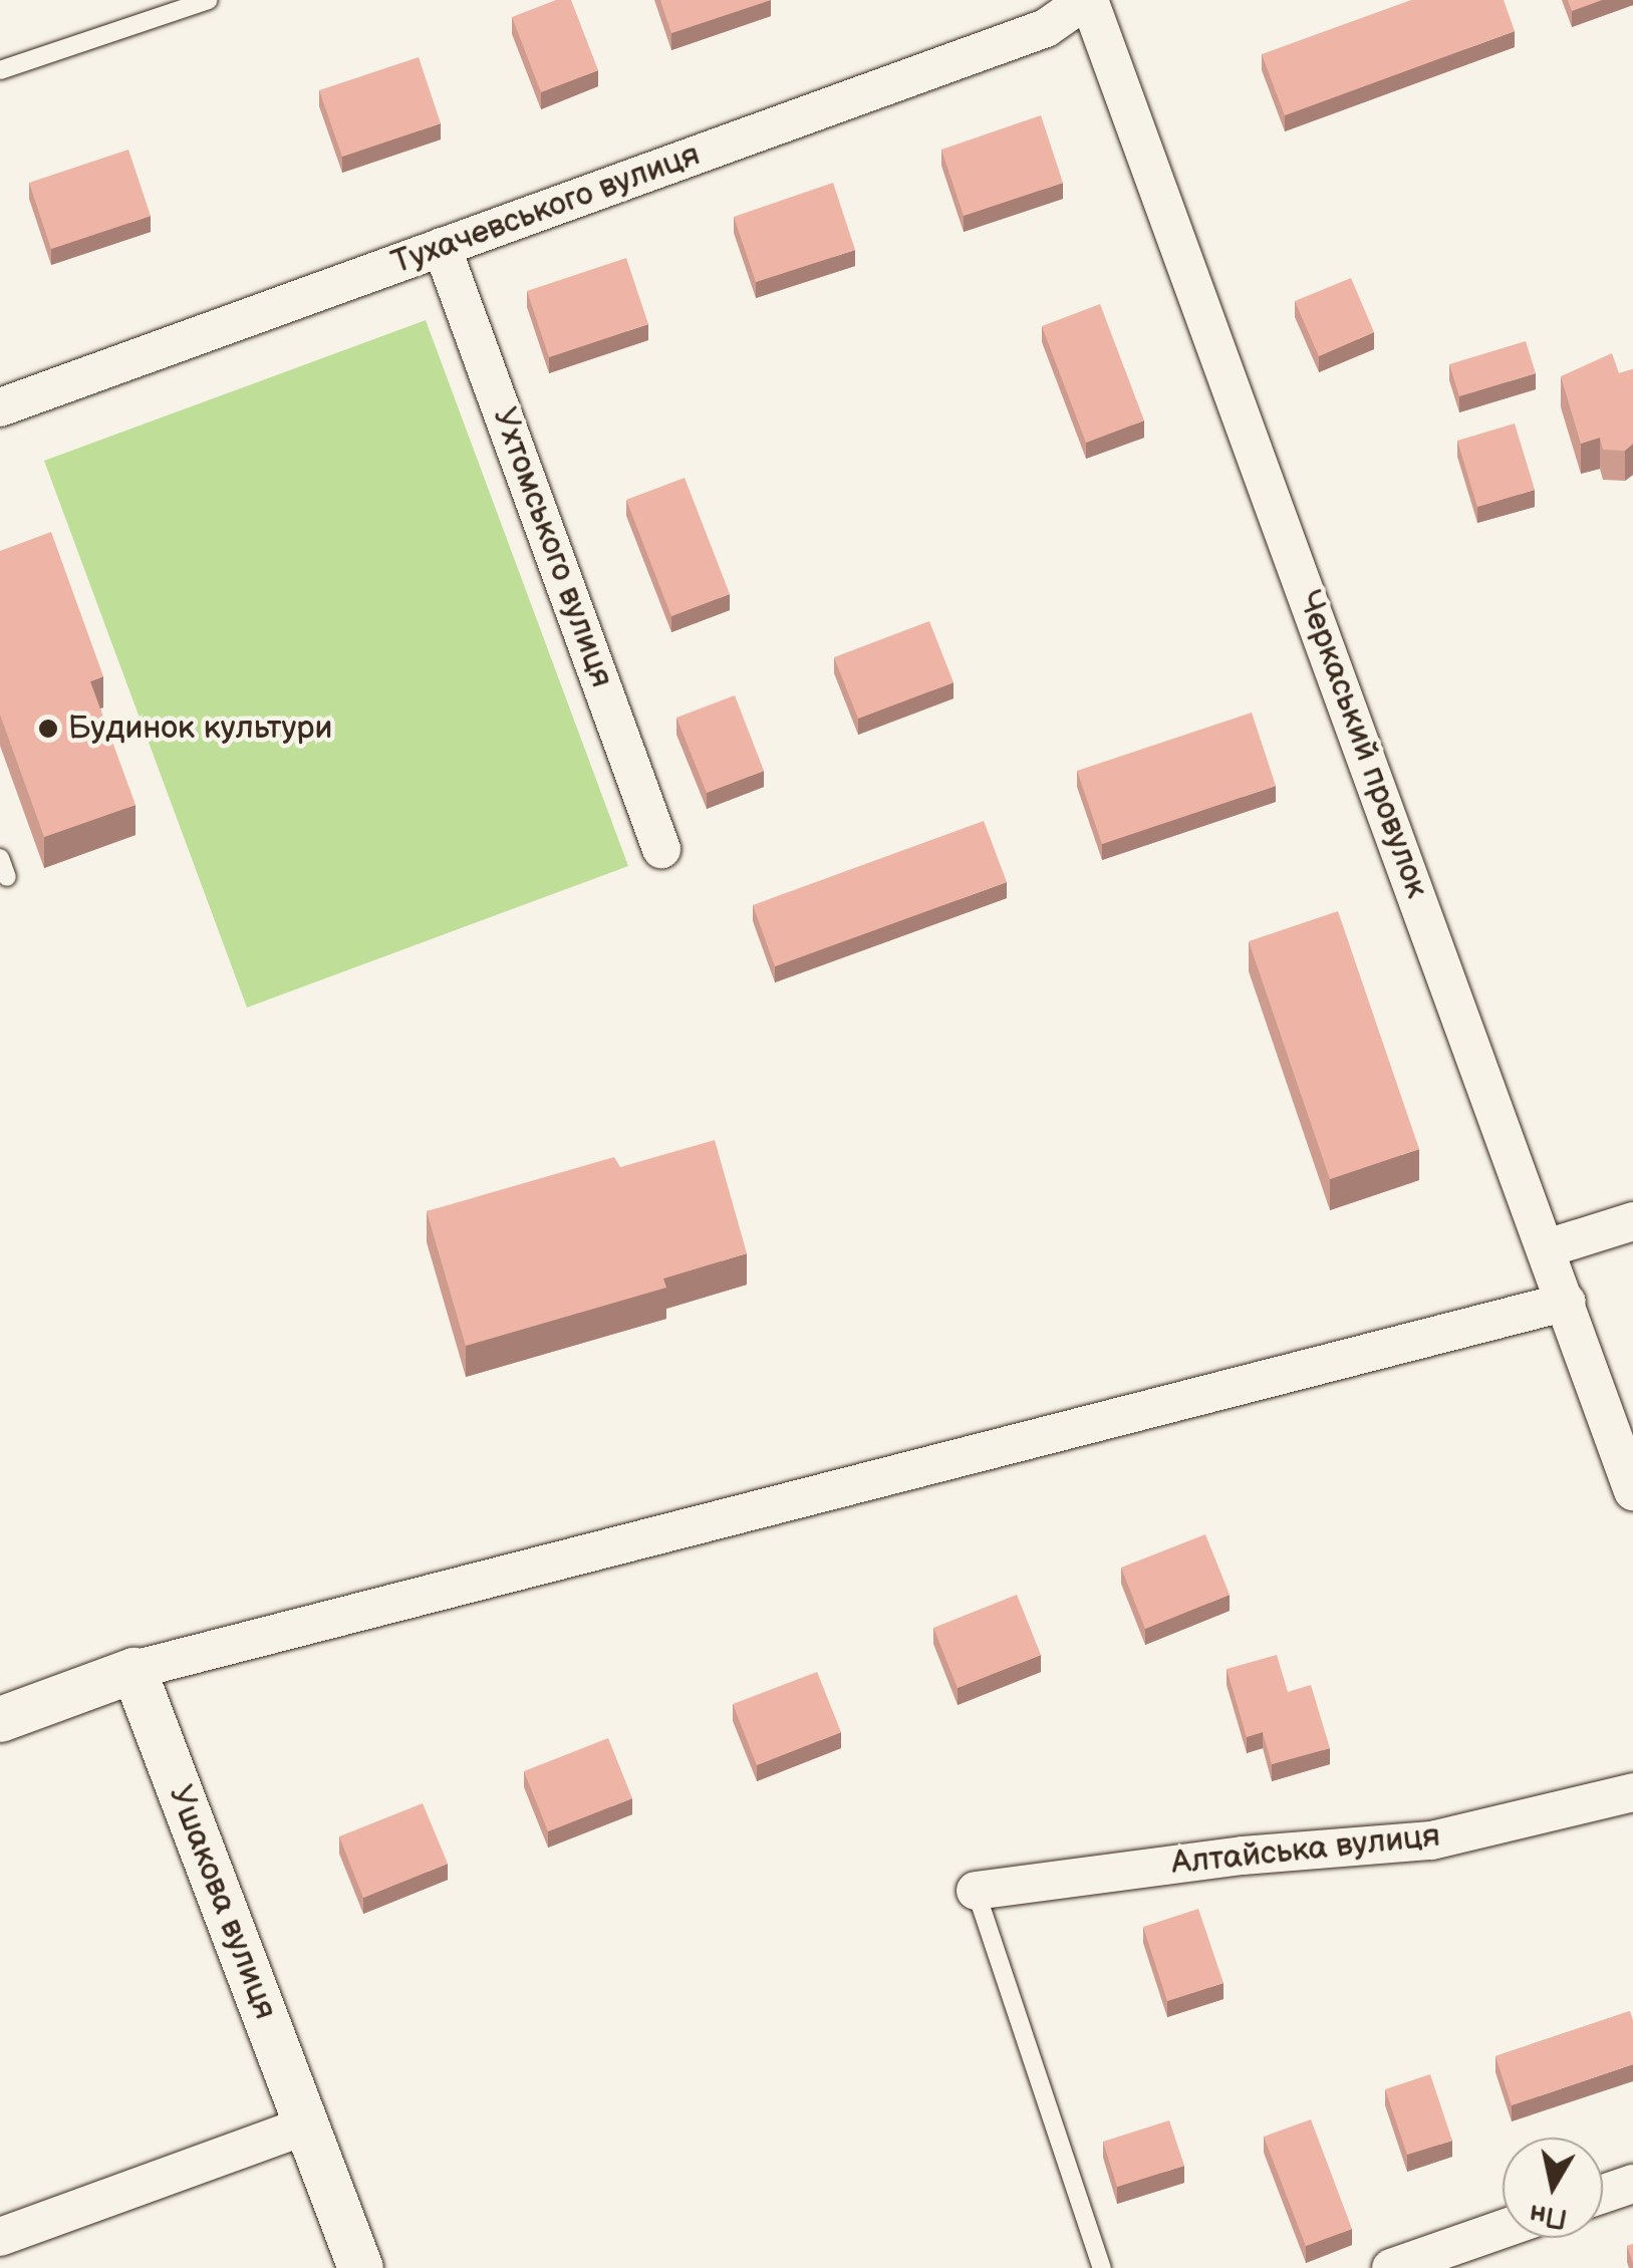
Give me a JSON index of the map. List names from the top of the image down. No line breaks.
{"streets":{"street":["Тухачевського вулиця","Ухтомського вулиця","Черкаський провулок","Алтайська вулиця","Ушакова вулиця"]},"crossings":[["Тухачевського вулиця","Ухтомського вулиця"],["Тухачевського вулиця","Черкаський провулок"]],"places":["Будинок культури"],"north":"bottom"}
